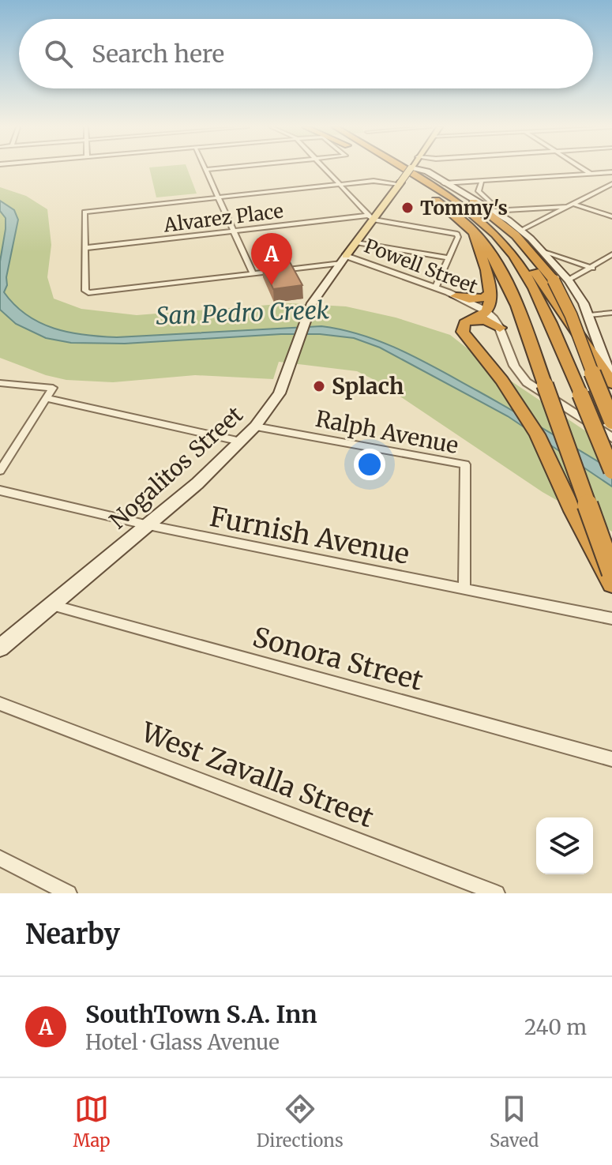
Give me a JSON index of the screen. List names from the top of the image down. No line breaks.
{"streets":{"main road":["Nogalitos Street"],"street":["Alvarez Place","Powell Street","Ralph Avenue","Furnish Avenue","Sonora Street","West Zavalla Street"]},"crossings":[["Alvarez Place","Nogalitos Street"],["Powell Street","Nogalitos Street"],["Ralph Avenue","Nogalitos Street"],["Ralph Avenue","Furnish Avenue"],["Nogalitos Street","Furnish Avenue"],["Nogalitos Street","Sonora Street"]],"water":["San Pedro Creek"],"places":["Tommy's","Splach"],"page":{"search":"Search here","pins":"A","heading":"Nearby","list":[{"mark":"A","name":"SouthTown S.A. Inn","note":"Hotel · Glass Avenue","value":"240 m"}],"nav":["Map","Directions","Saved"]}}
